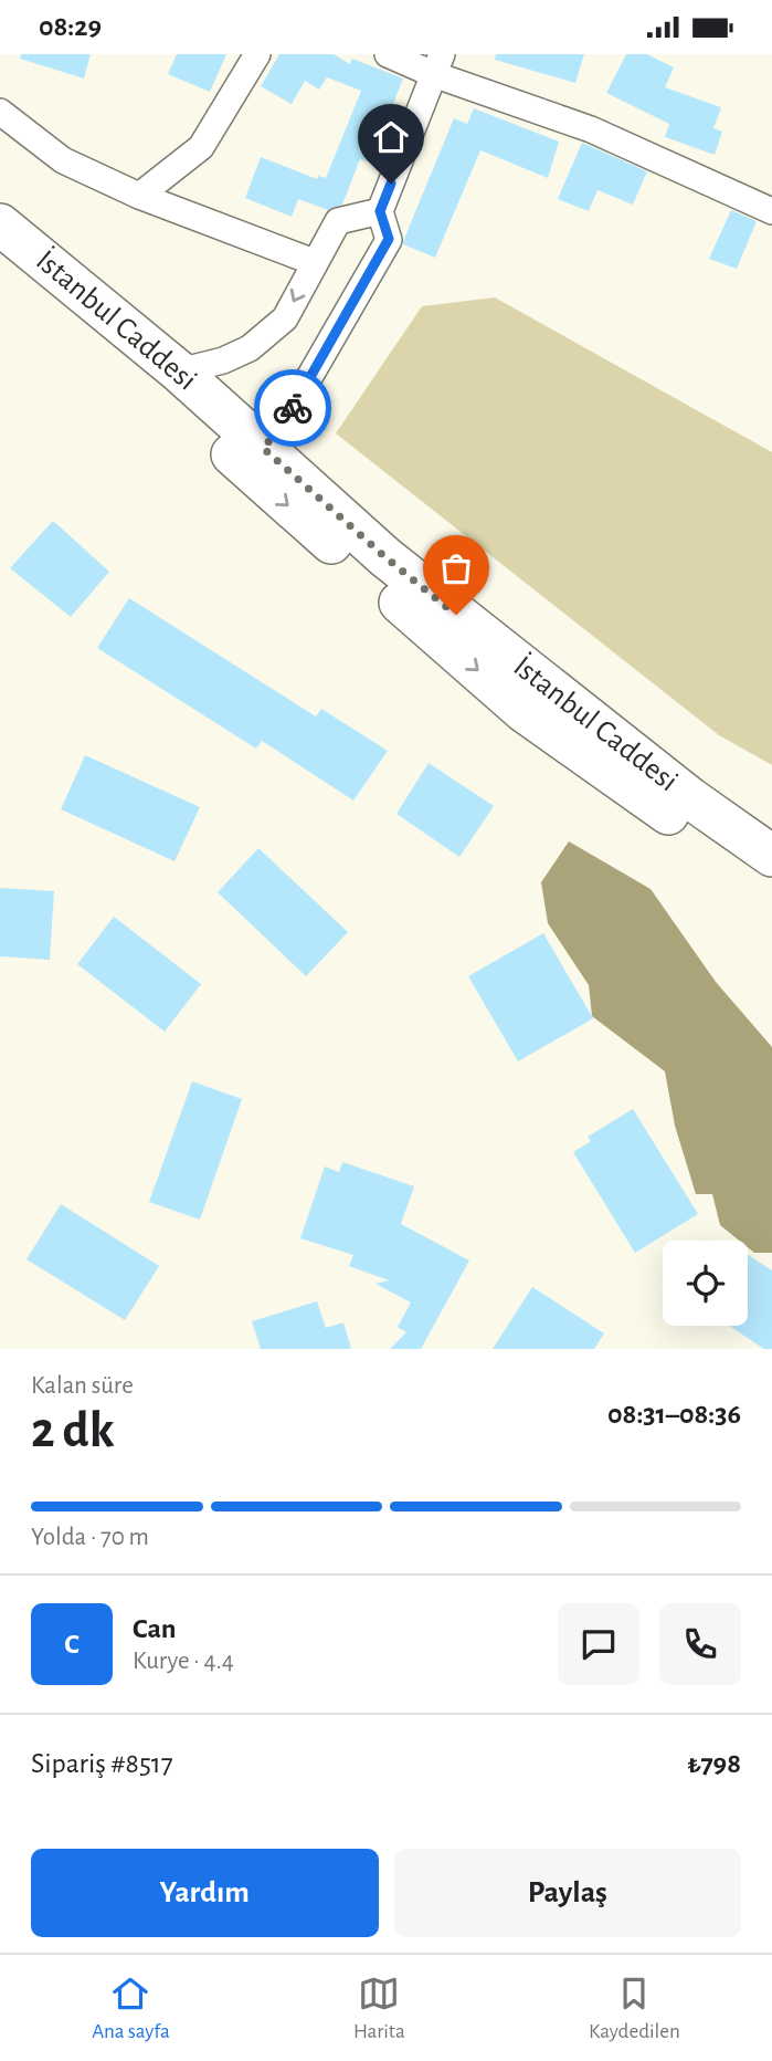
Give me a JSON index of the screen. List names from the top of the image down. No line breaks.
{"streets":{"main road":["İstanbul Caddesi"]},"page":{"status":"08:29","heading":["2 dk","Kalan süre","08:31–08:36"],"panel":["Can","Kurye · 4.4","Sipariş #8517","₺798"],"bar":"Yolda · 70 m","round":"C","buttons":["Yardım","Paylaş"],"tabs":["Ana sayfa","Harita","Kaydedilen"]}}
